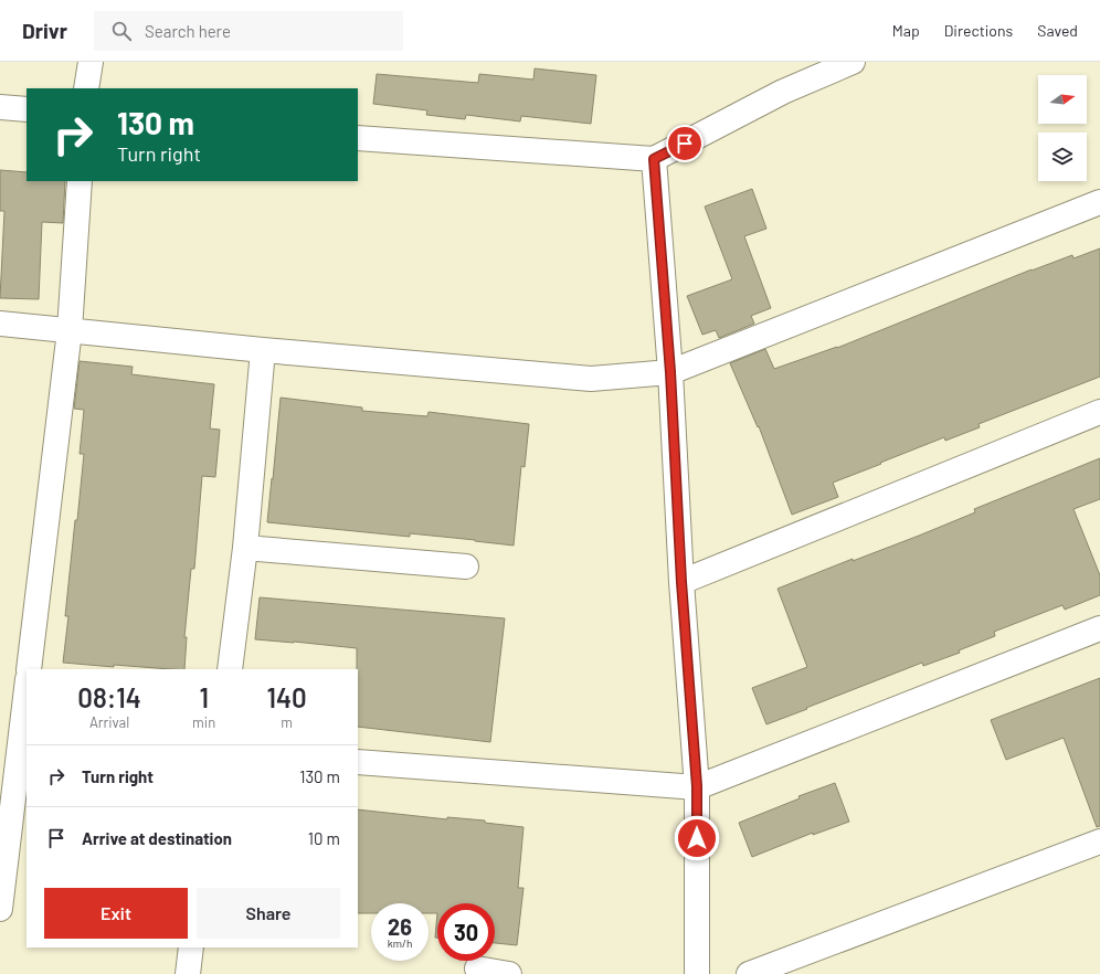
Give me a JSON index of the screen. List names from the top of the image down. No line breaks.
{"north":"right","page":{"header":"Drivr","search":"Search here","nav":["Map","Directions","Saved"],"turn":["130 m","Turn right"],"eta":["08:14","Arrival","1","min","140","m"],"list":[{"name":"Turn right","value":"130 m"},{"name":"Arrive at destination","value":"10 m"}],"buttons":["Exit","Share"],"speed":"26 km/h","limit":"30"}}
